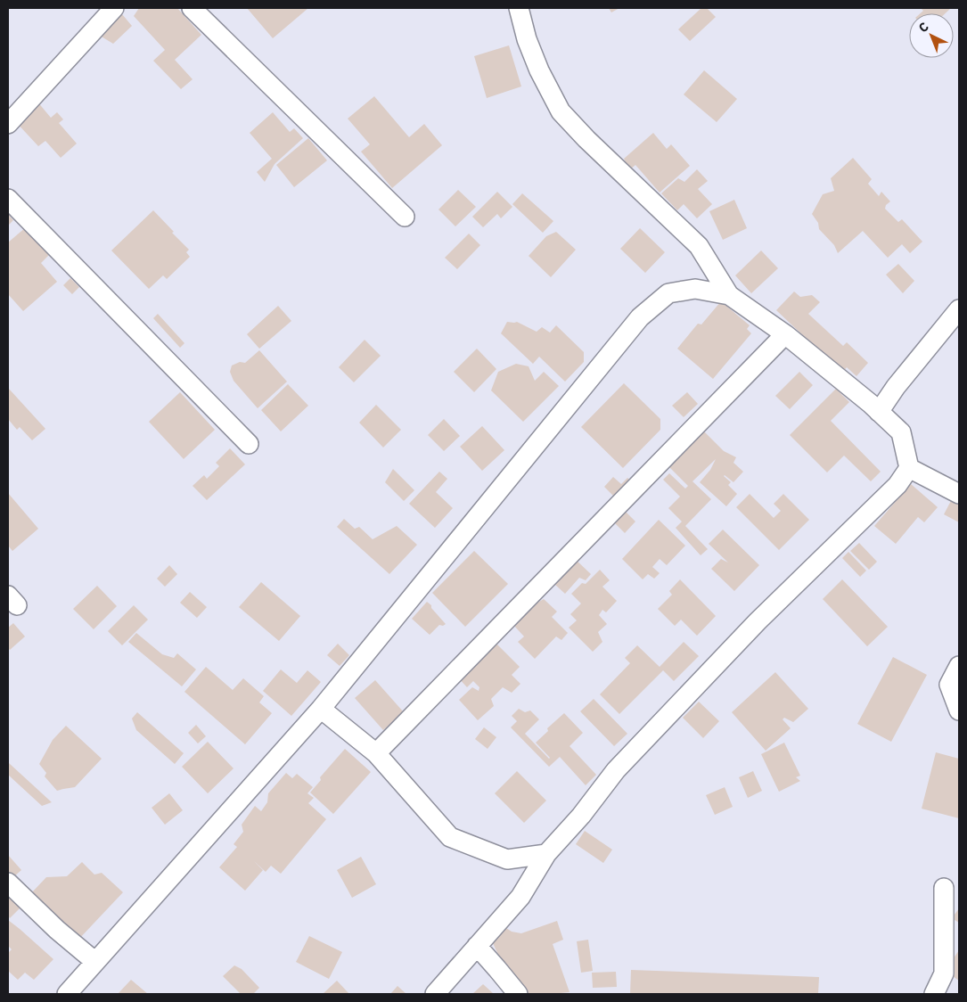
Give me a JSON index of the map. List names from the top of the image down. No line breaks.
{"north":"top left"}
